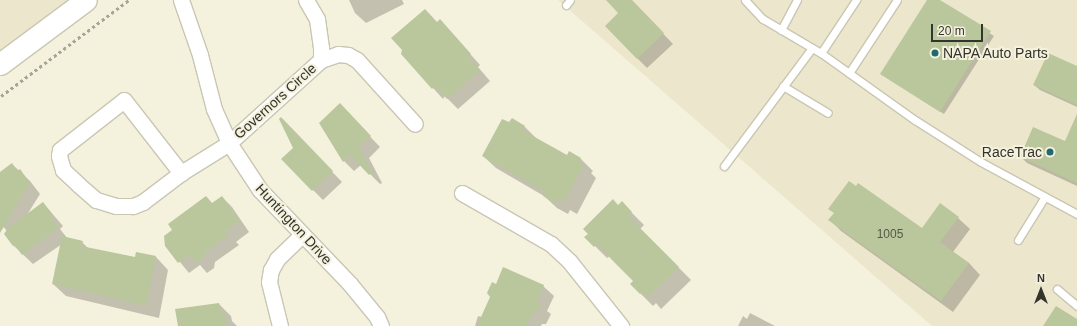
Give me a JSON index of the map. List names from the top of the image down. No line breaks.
{"streets":{"street":["Governors Circle","Huntington Drive"]},"crossings":[["Governors Circle","Huntington Drive"]],"places":["NAPA Auto Parts","RaceTrac"],"house_numbers":["1005"],"scale_bar":"20 m","north":"top"}
